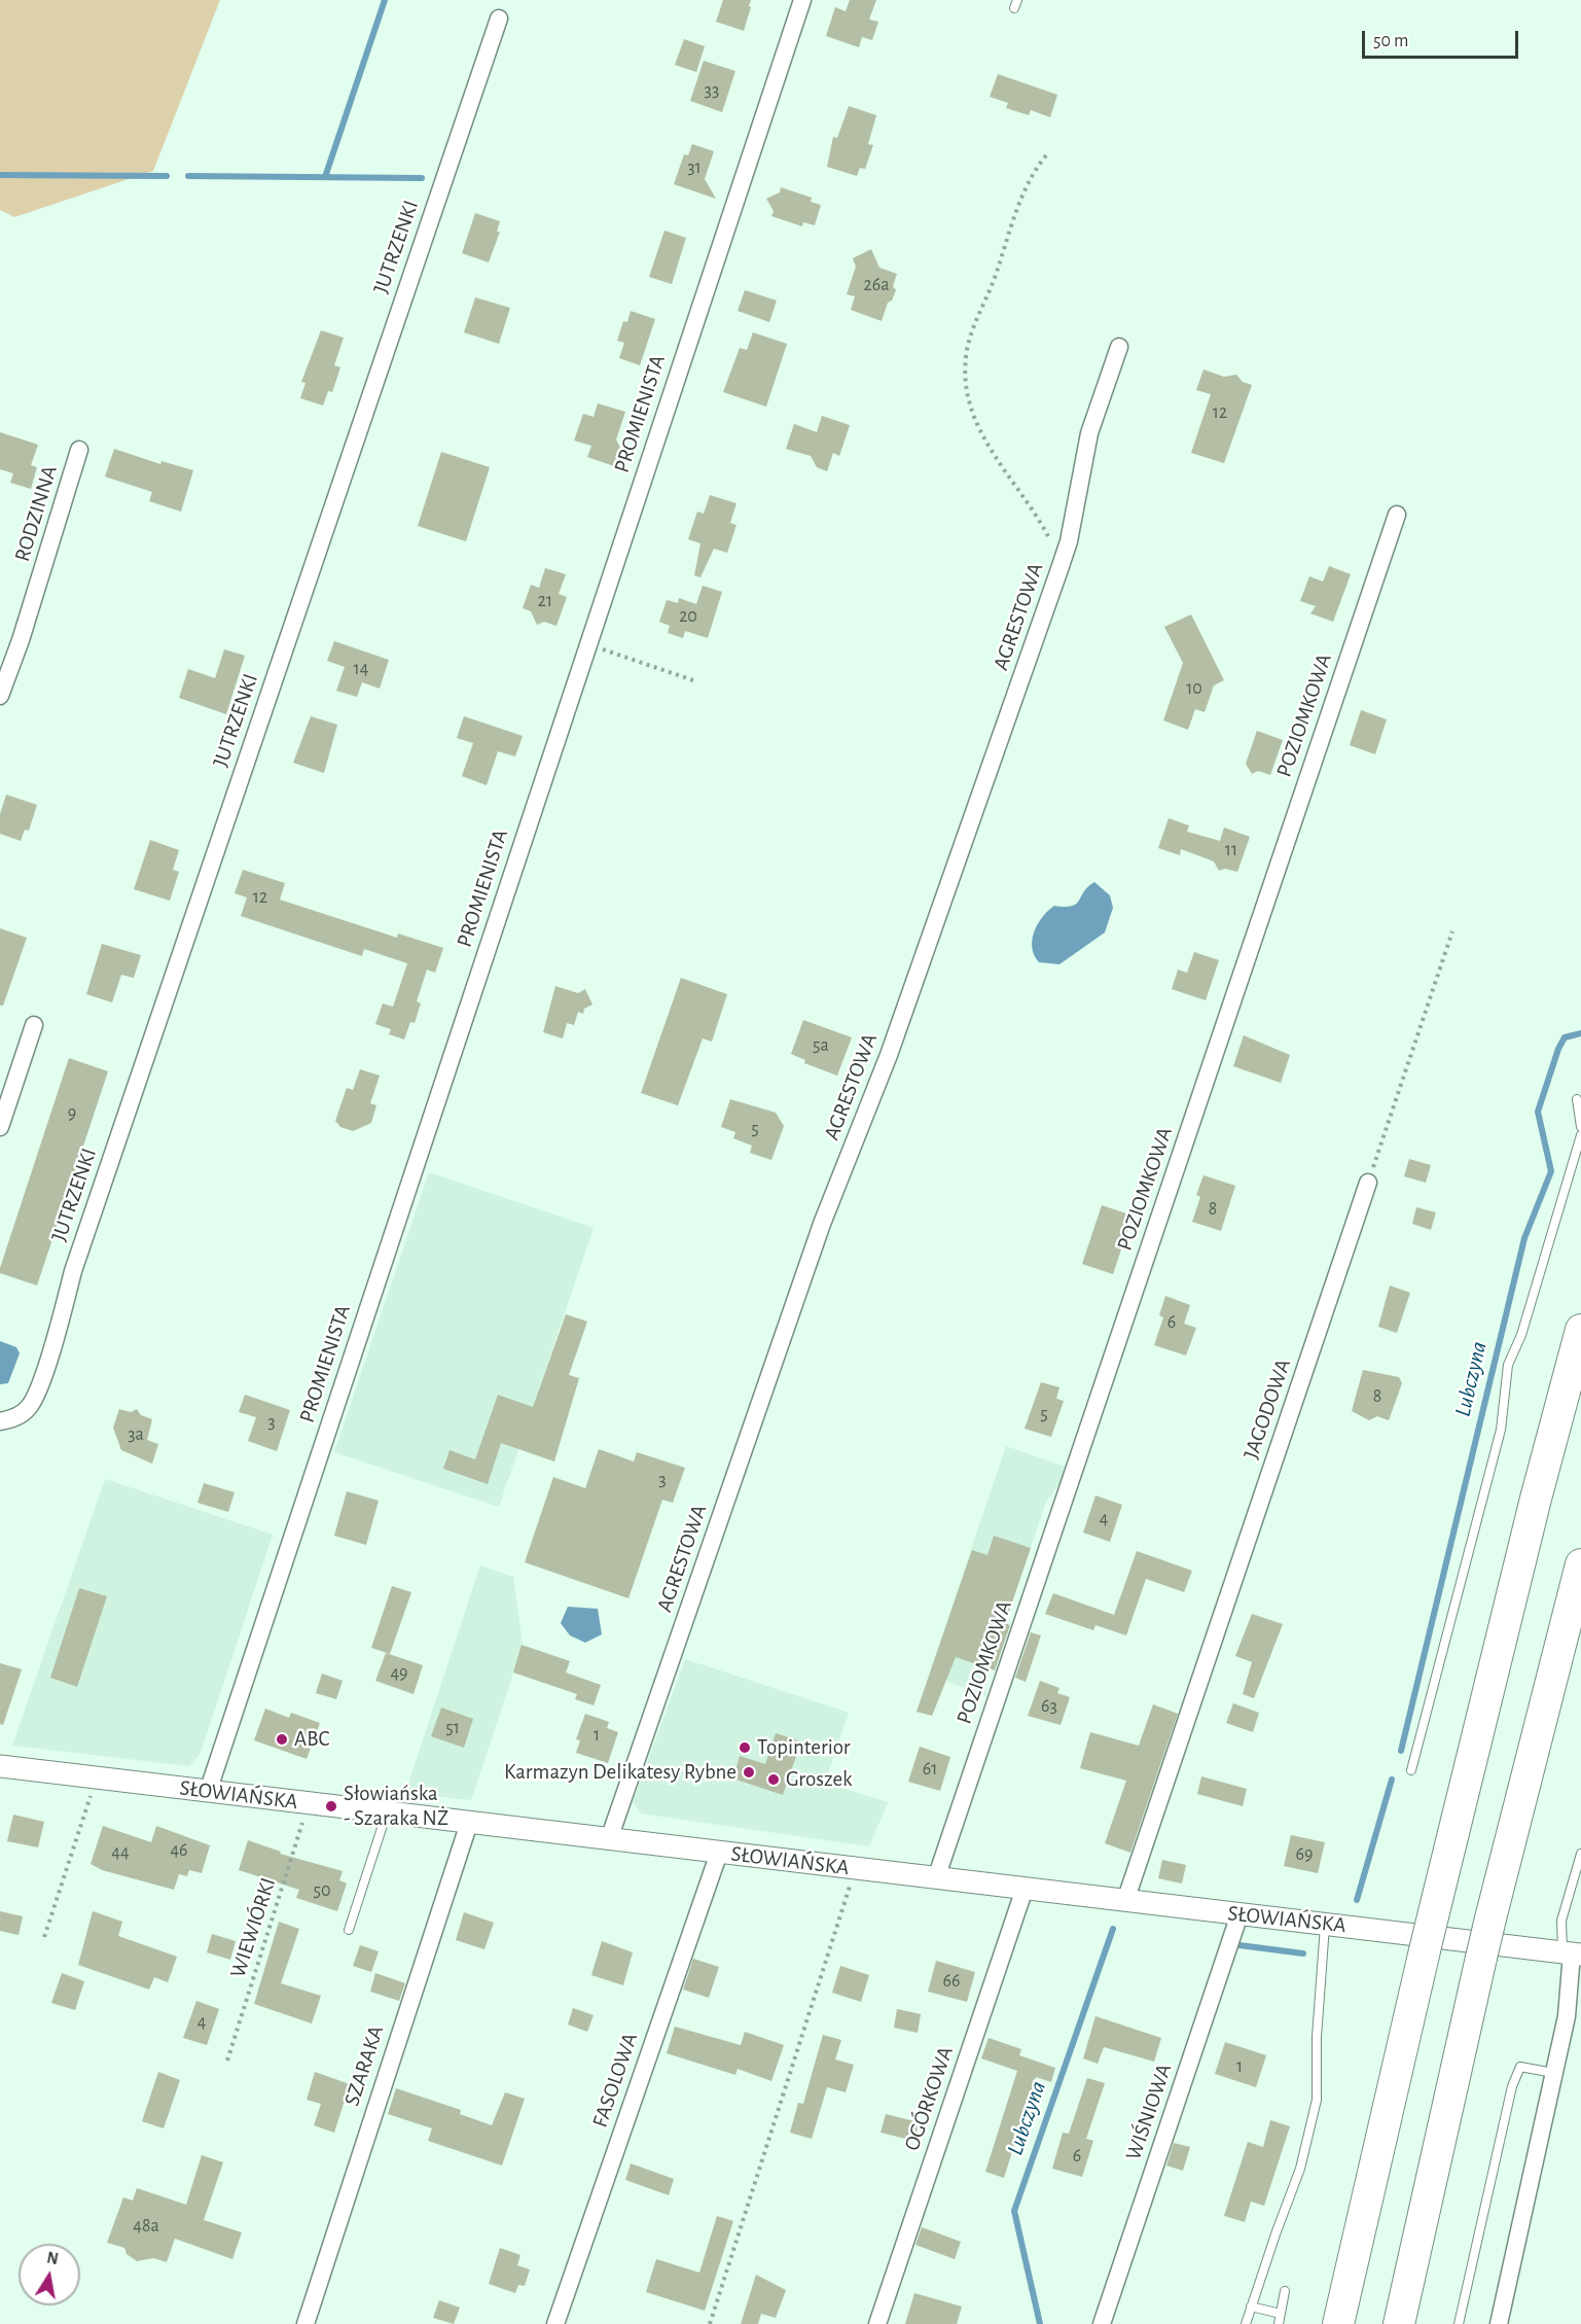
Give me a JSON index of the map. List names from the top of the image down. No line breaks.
{"streets":{"street":["JUTRZENKI","PROMIENISTA","RODZINNA","AGRESTOWA","POZIOMKOWA","JAGODOWA","SŁOWIAŃSKA","SZARAKA","FASOLOWA","OGÓRKOWA","WIŚNIOWA"],"path":["WIEWIÓRKI"]},"crossings":[["PROMIENISTA","SŁOWIAŃSKA"],["AGRESTOWA","SŁOWIAŃSKA"],["POZIOMKOWA","SŁOWIAŃSKA"],["JAGODOWA","SŁOWIAŃSKA"],["SŁOWIAŃSKA","WIEWIÓRKI"],["SŁOWIAŃSKA","SZARAKA"],["SŁOWIAŃSKA","FASOLOWA"],["SŁOWIAŃSKA","OGÓRKOWA"],["SŁOWIAŃSKA","WIŚNIOWA"]],"water":["Lubczyna"],"places":["ABC","Topinterior","Karmazyn Delikatesy Rybne","Groszek","Słowiańska - Szaraka NŻ"],"house_numbers":["33","31","26a","12","21","20","14","10","11","12","5a","9","5","8","6","8","5","3","3a","3","4","49","63","51","1","61","46","44","69","50","66","4","1","6","48a"],"scale_bar":"50 m","north":"top"}
